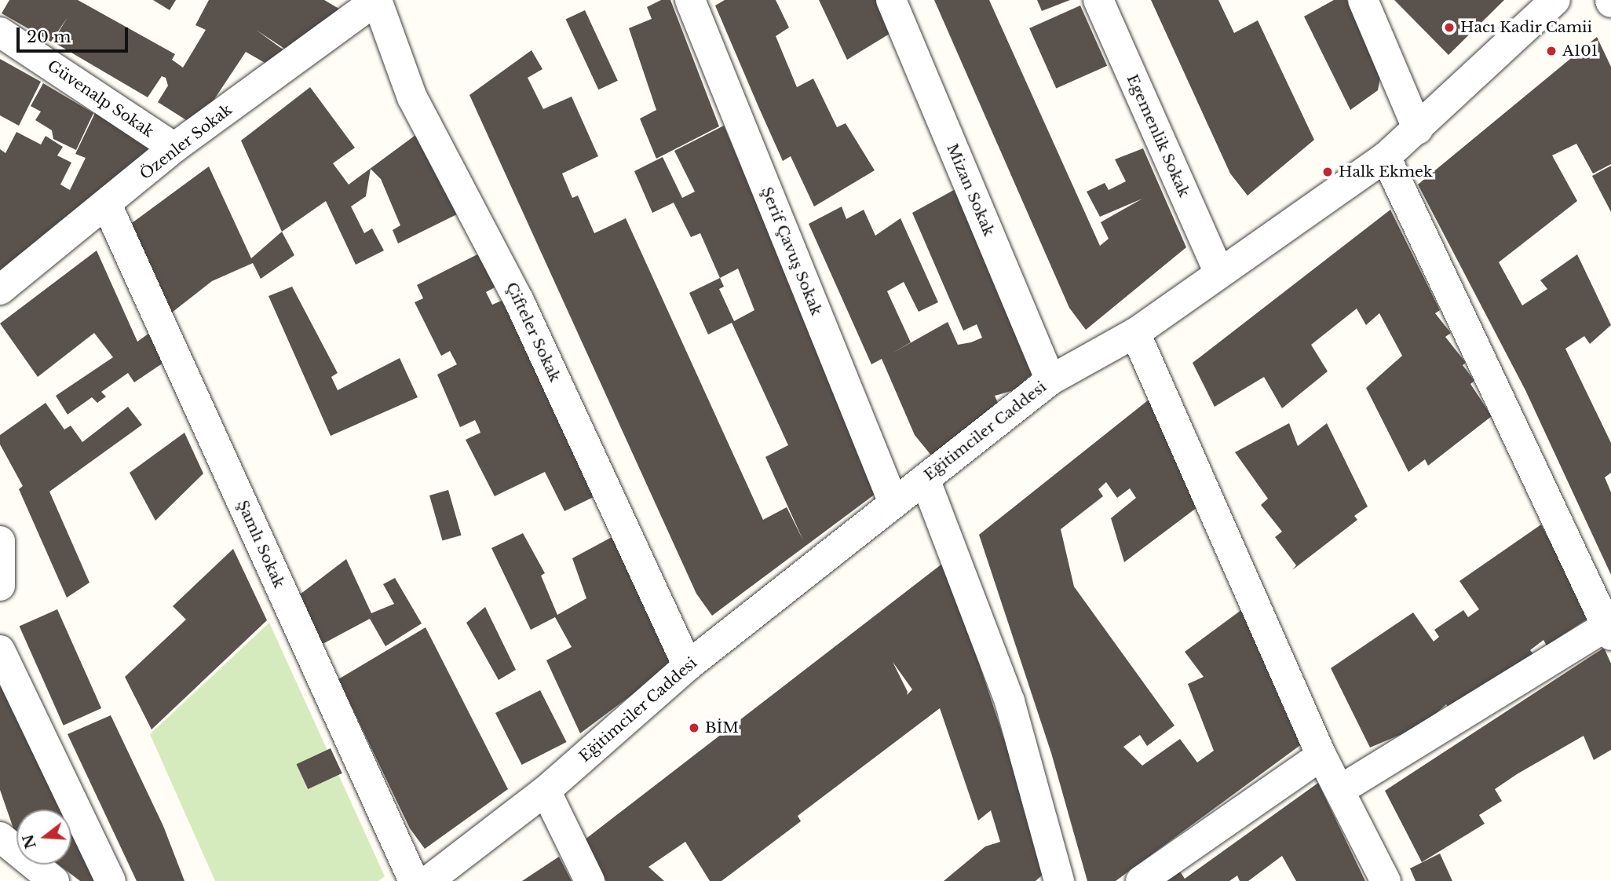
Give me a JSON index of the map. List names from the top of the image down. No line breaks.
{"streets":{"street":["Güvenalp Sokak","Egemenlik Sokak","Özenler Sokak","Mizan Sokak","Şerif Çavuş Sokak","Çifteler Sokak","Eğitimciler Caddesi","Şamlı Sokak"]},"crossings":[["Güvenalp Sokak","Özenler Sokak"],["Egemenlik Sokak","Eğitimciler Caddesi"],["Özenler Sokak","Çifteler Sokak"],["Özenler Sokak","Şamlı Sokak"],["Mizan Sokak","Eğitimciler Caddesi"],["Şerif Çavuş Sokak","Eğitimciler Caddesi"],["Çifteler Sokak","Eğitimciler Caddesi"]],"places":["Hacı Kadir Camii","A101","Halk Ekmek","BİM"],"scale_bar":"20 m","north":"left"}
